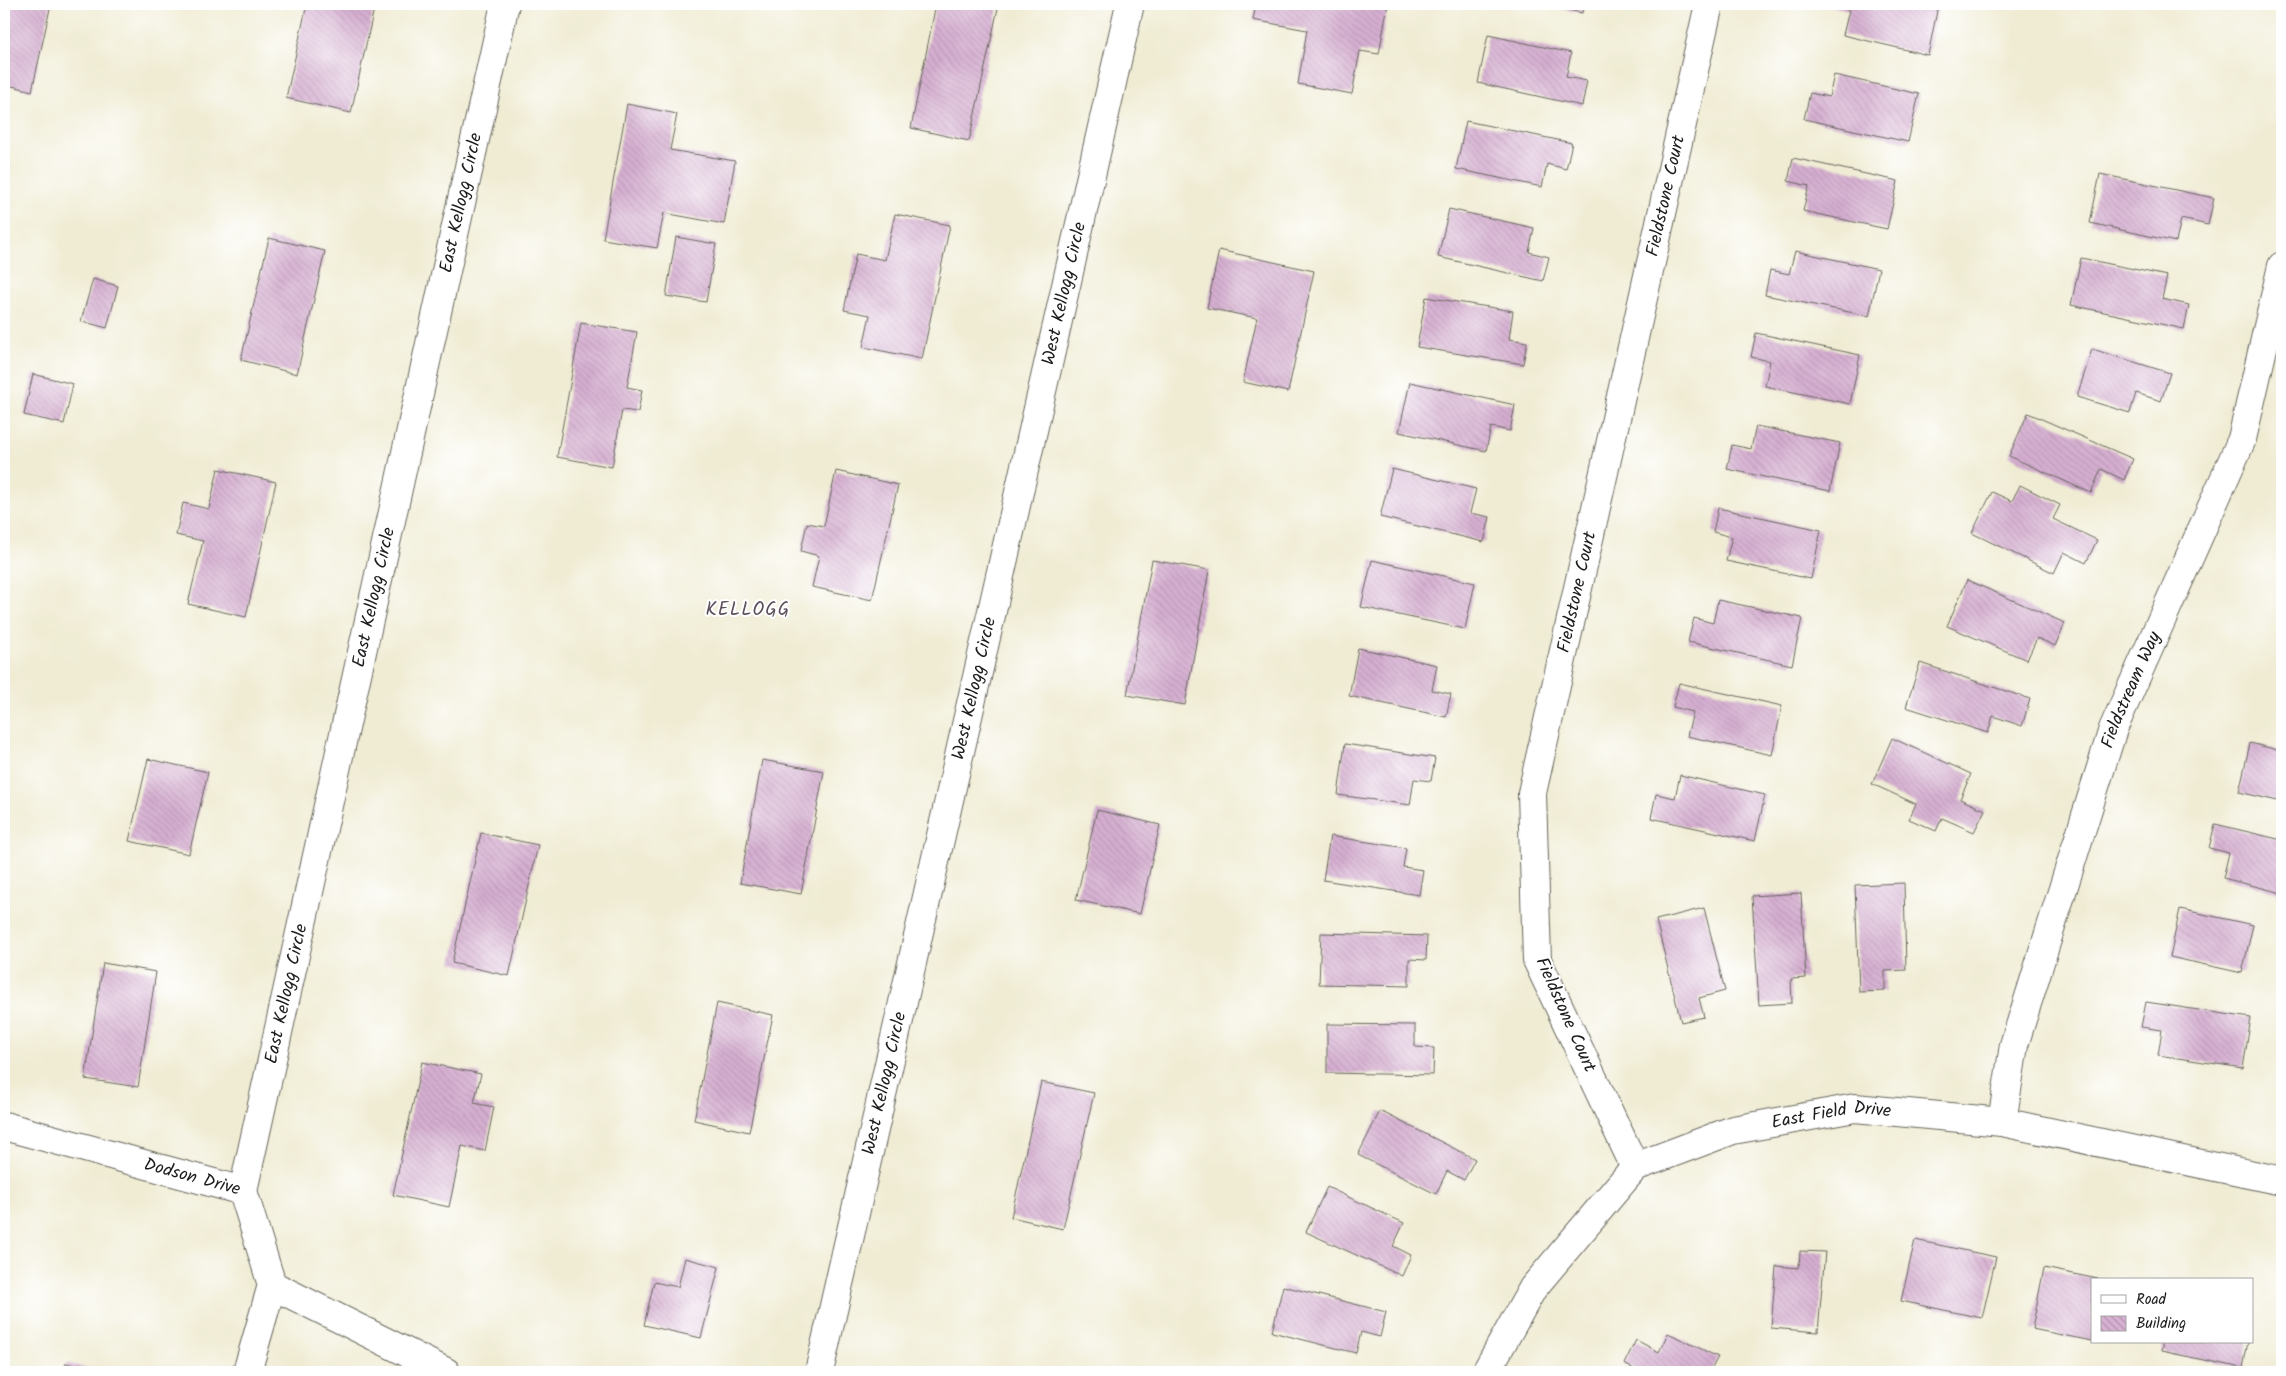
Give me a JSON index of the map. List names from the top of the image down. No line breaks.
{"streets":{"street":["Fieldstone Court","East Kellogg Circle","West Kellogg Circle","Fieldstream Way","East Field Drive","Dodson Drive"]},"crossings":[["Fieldstone Court","East Field Drive"],["East Kellogg Circle","Dodson Drive"],["Fieldstream Way","East Field Drive"]],"districts":["KELLOGG"],"legend":["Road","Building"]}
